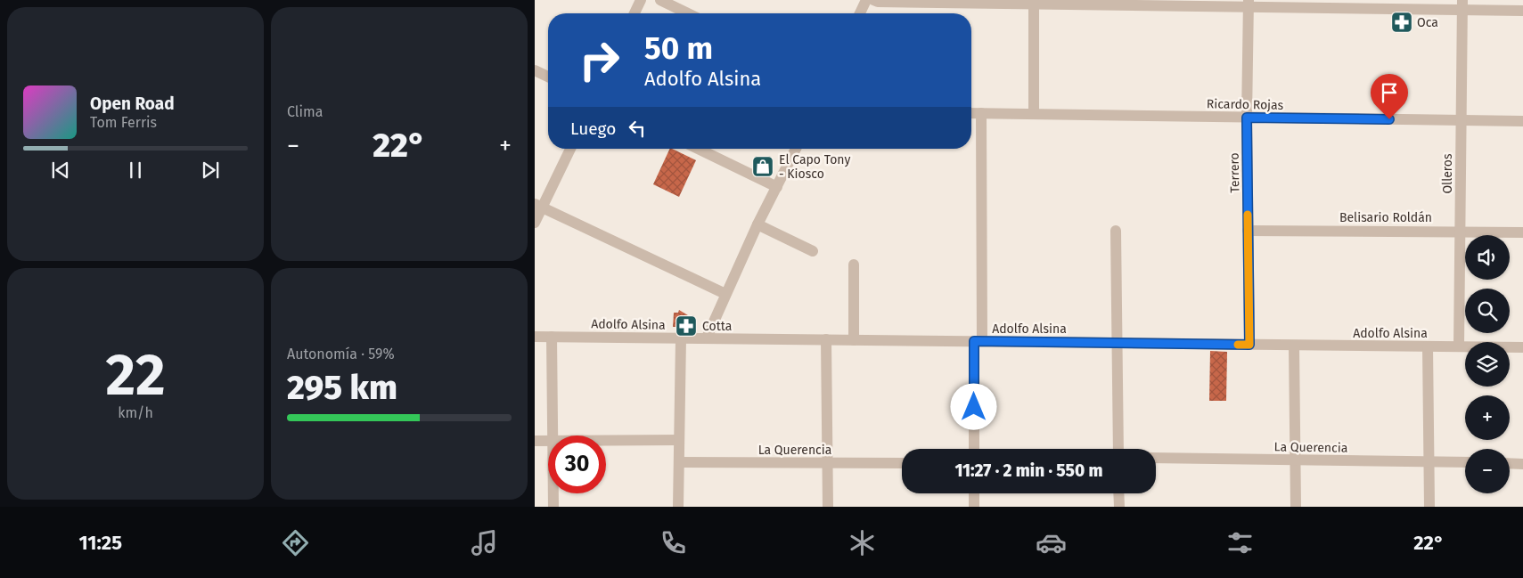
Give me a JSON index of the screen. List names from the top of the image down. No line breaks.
{"streets":{"street":["Ricardo Rojas","Terrero","Olleros","Belisario Roldán","Adolfo Alsina","La Querencia"]},"crossings":[["Ricardo Rojas","Terrero"],["Ricardo Rojas","Olleros"],["Terrero","Belisario Roldán"],["Terrero","Adolfo Alsina"],["Olleros","Belisario Roldán"],["Olleros","Adolfo Alsina"]],"places":{"pharmacy":["Oca","Cotta"],"shop":["El Capo Tony - Kiosco"]},"page":{"tile":["Clima",["22","km/h"],["Autonomía · 59%","295 km"]],"turn":["50 m","Adolfo Alsina"],"song":["Open Road","Tom Ferris"],"then":"Luego","heat":["−","22°","+"],"map_buttons":["+","−"],"limit":"30","trip":"11:27 · 2 min · 550 m","tabs":["11:25","22°"]}}
